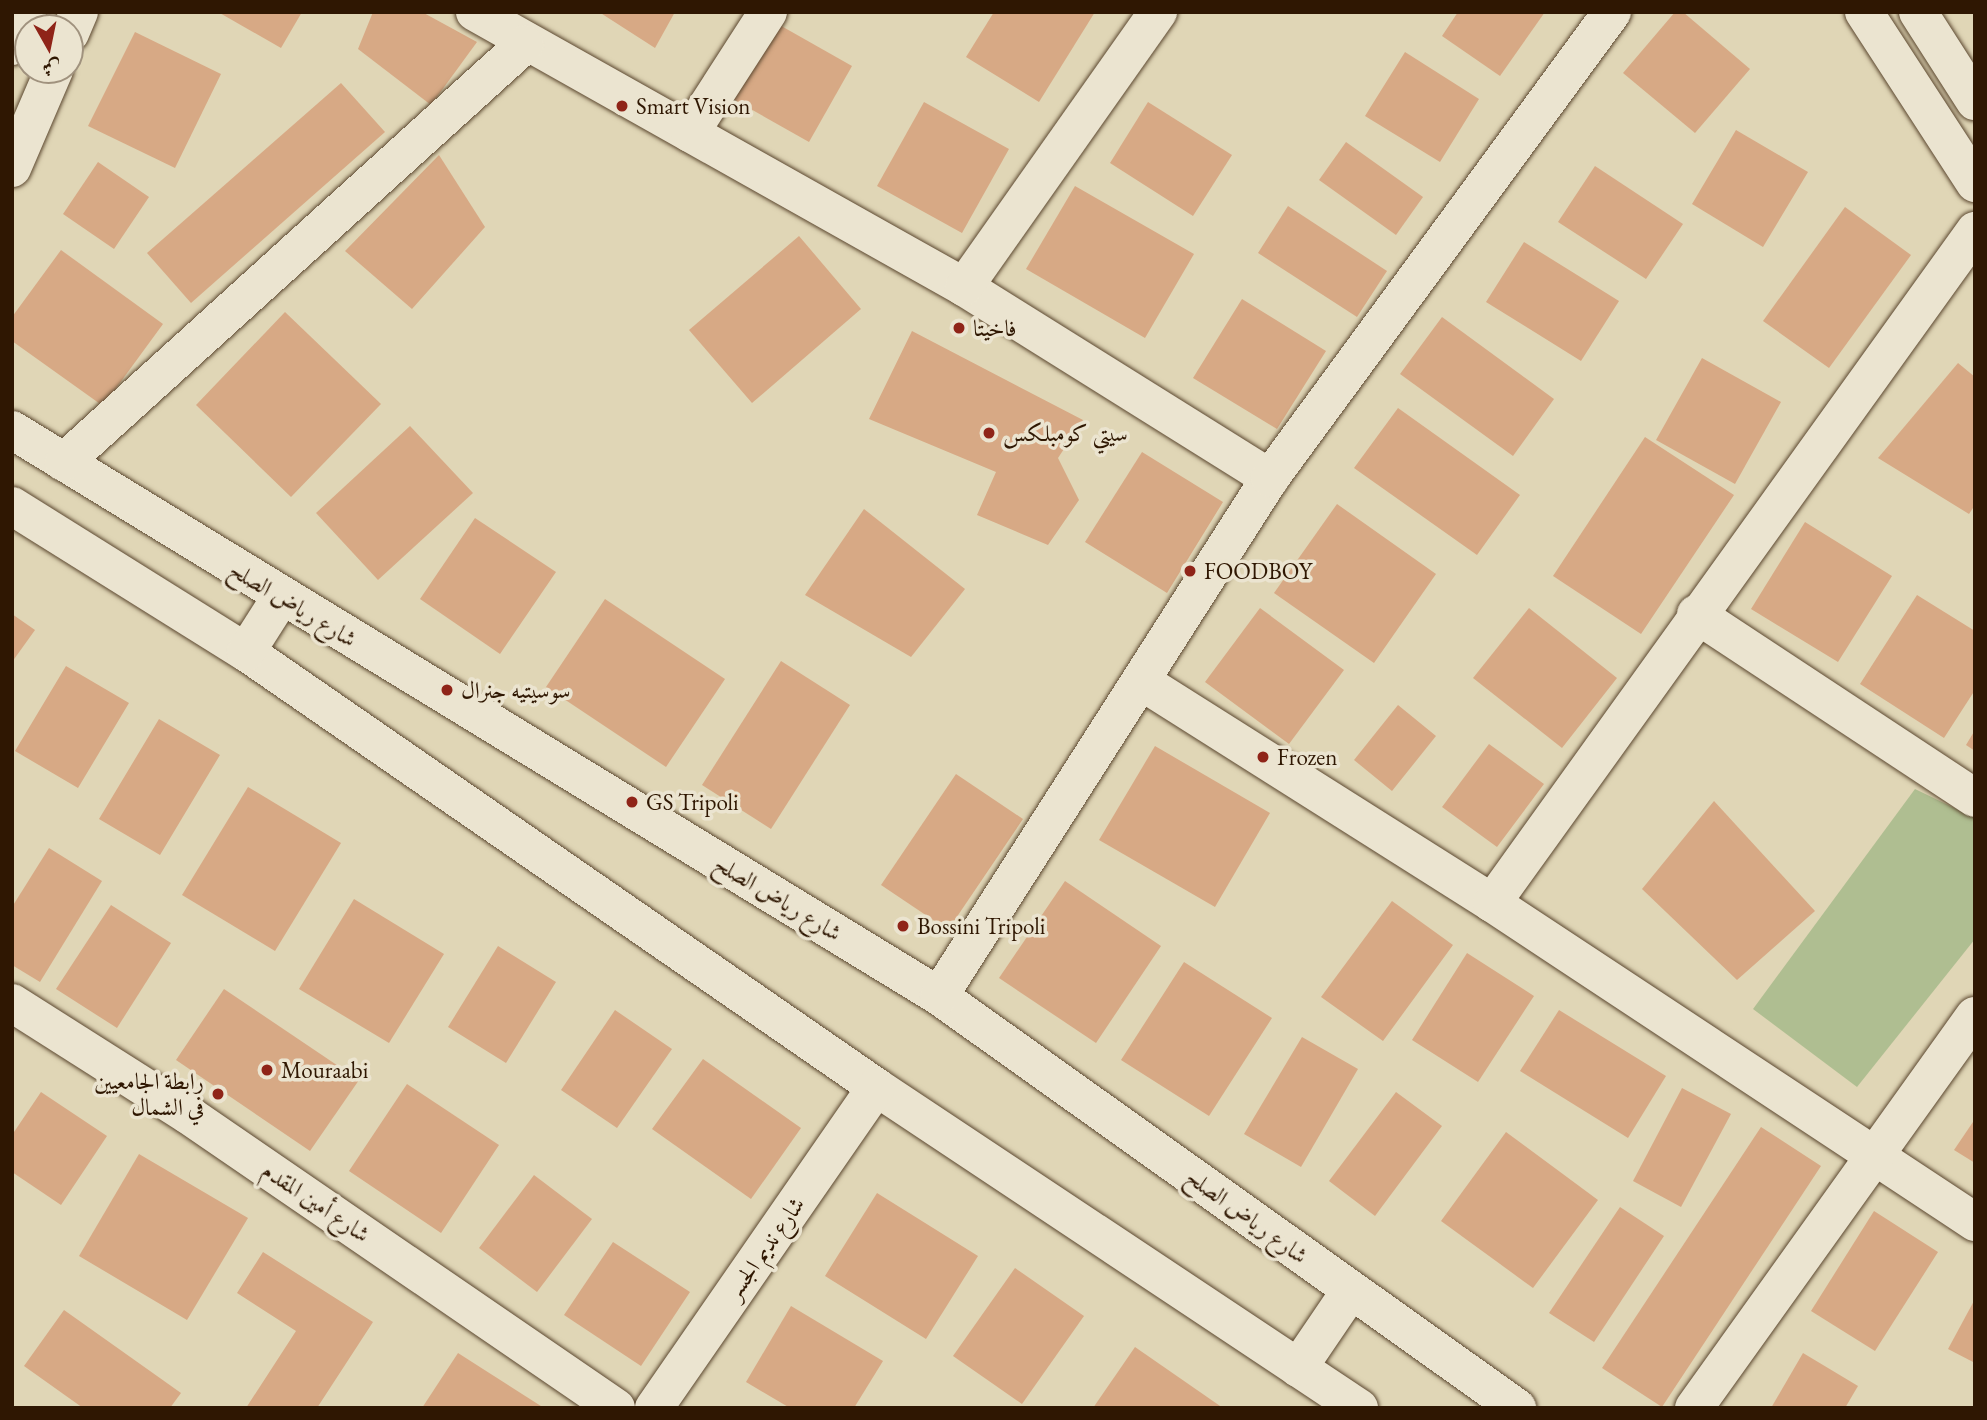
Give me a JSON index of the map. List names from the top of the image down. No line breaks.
{"streets":{"street":["شارع رياض الصلح","شارع أمين المقدم","شارع نديم الجسر"]},"places":["Smart Vision","فاخيتا","سيتي كومبلكس","FOODBOY","سوسيتيه جنرال","Frozen","GS Tripoli","Bossini Tripoli","Mouraabi","رابطة الجامعيين في الشمال"],"north":"bottom"}
